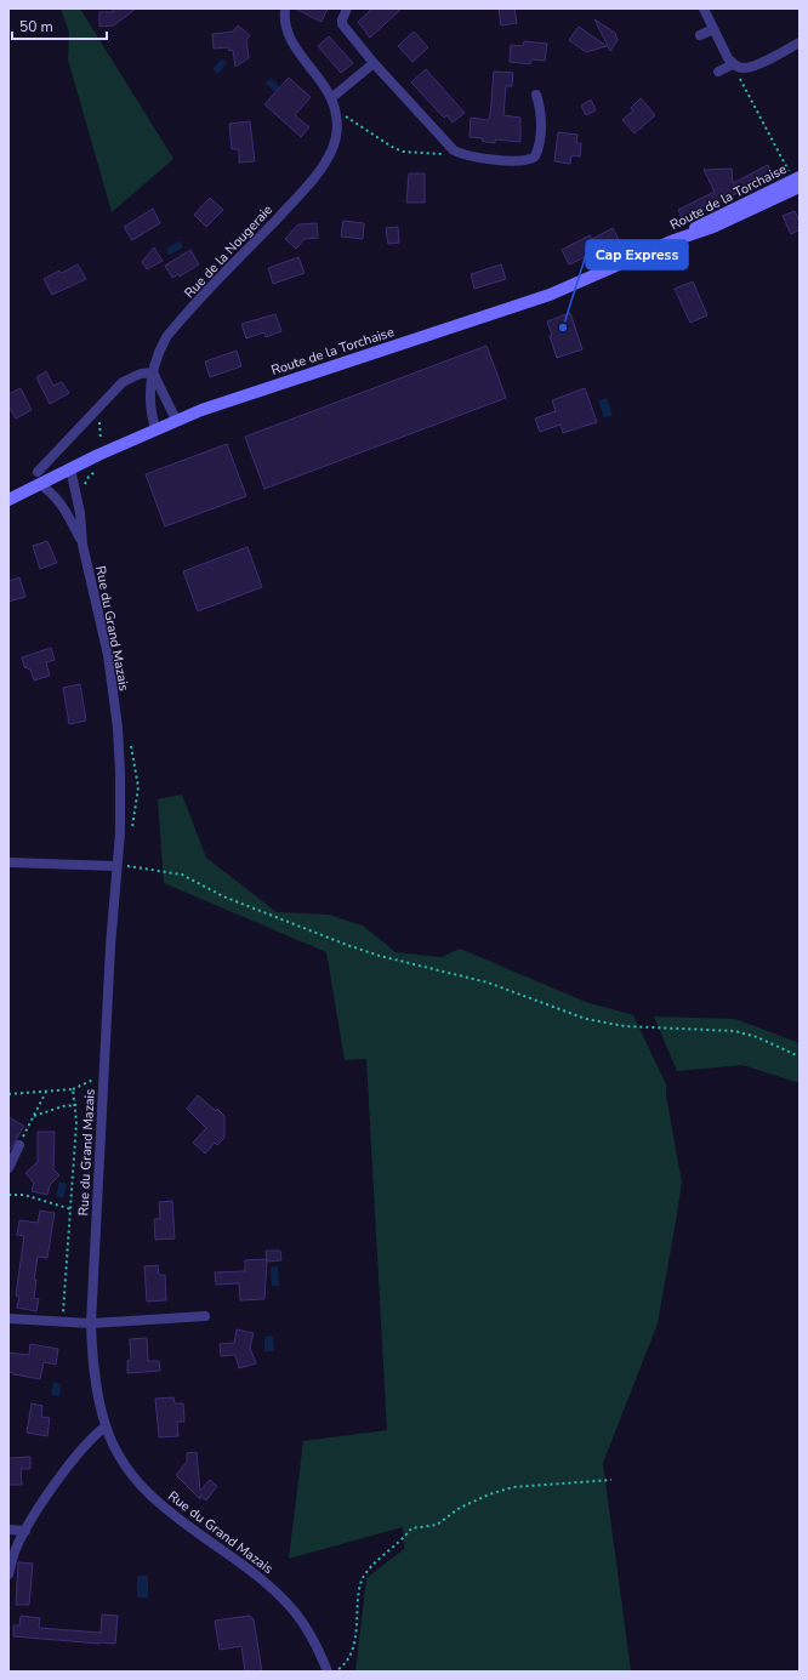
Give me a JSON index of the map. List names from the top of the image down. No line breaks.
{"streets":{"main road":["Route de la Torchaise"],"street":["Rue de la Nougeraie","Rue du Grand Mazais"]},"crossings":[["Route de la Torchaise","Rue de la Nougeraie"],["Route de la Torchaise","Rue du Grand Mazais"]],"places":["Cap Express"],"scale_bar":"50 m"}
